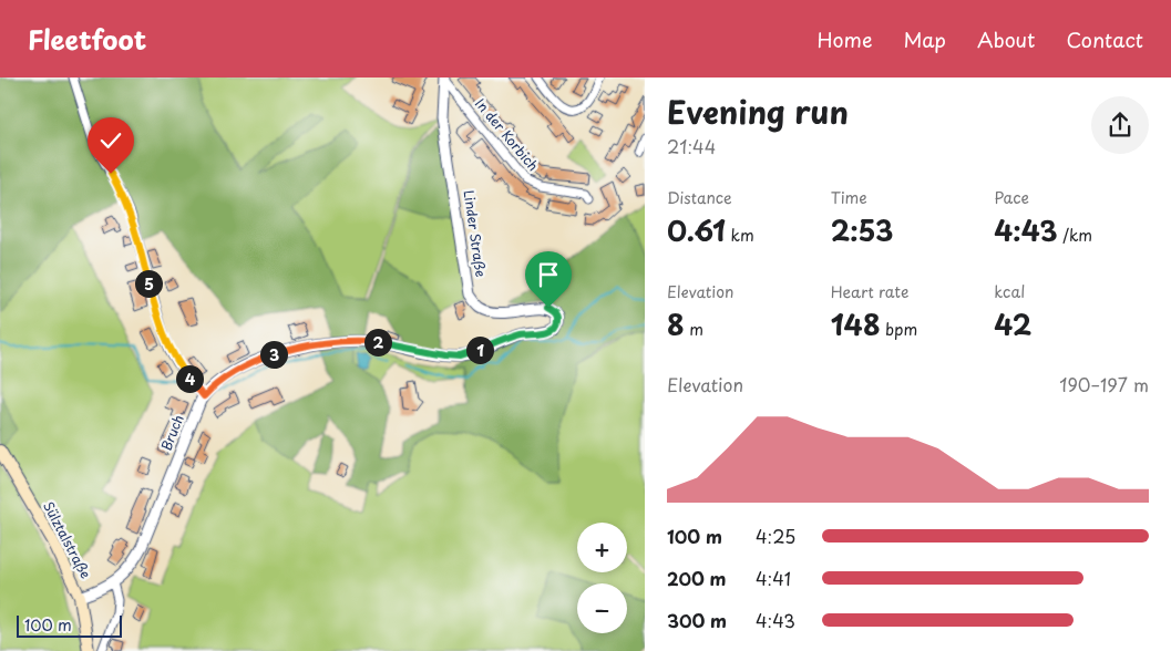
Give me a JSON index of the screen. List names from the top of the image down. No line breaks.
{"streets":{"main road":["Sülztalstraße"],"street":["In der Korbich","Linder Straße","Bruch"]},"crossings":[["In der Korbich","Linder Straße"],["Linder Straße","Bruch"],["Bruch","Sülztalstraße"]],"scale_bar":"100 m","page":{"header":"Fleetfoot","nav":["Home","Map","About","Contact"],"heading":["Evening run","21:44"],"stats":[["Distance","0.61 km"],["Time","2:53"],["Pace","4:43 /km"],["Elevation","8 m"],["Heart rate","148 bpm"],["kcal","42"]],"pins":["5","2","1","3","4"],"chart":["Elevation","190–197 m"],"list":[{"name":"100 m","note":"4:25"},{"name":"200 m","note":"4:41"},{"name":"300 m","note":"4:43"}],"map_buttons":["+","−"],"scale":"100 m"}}
